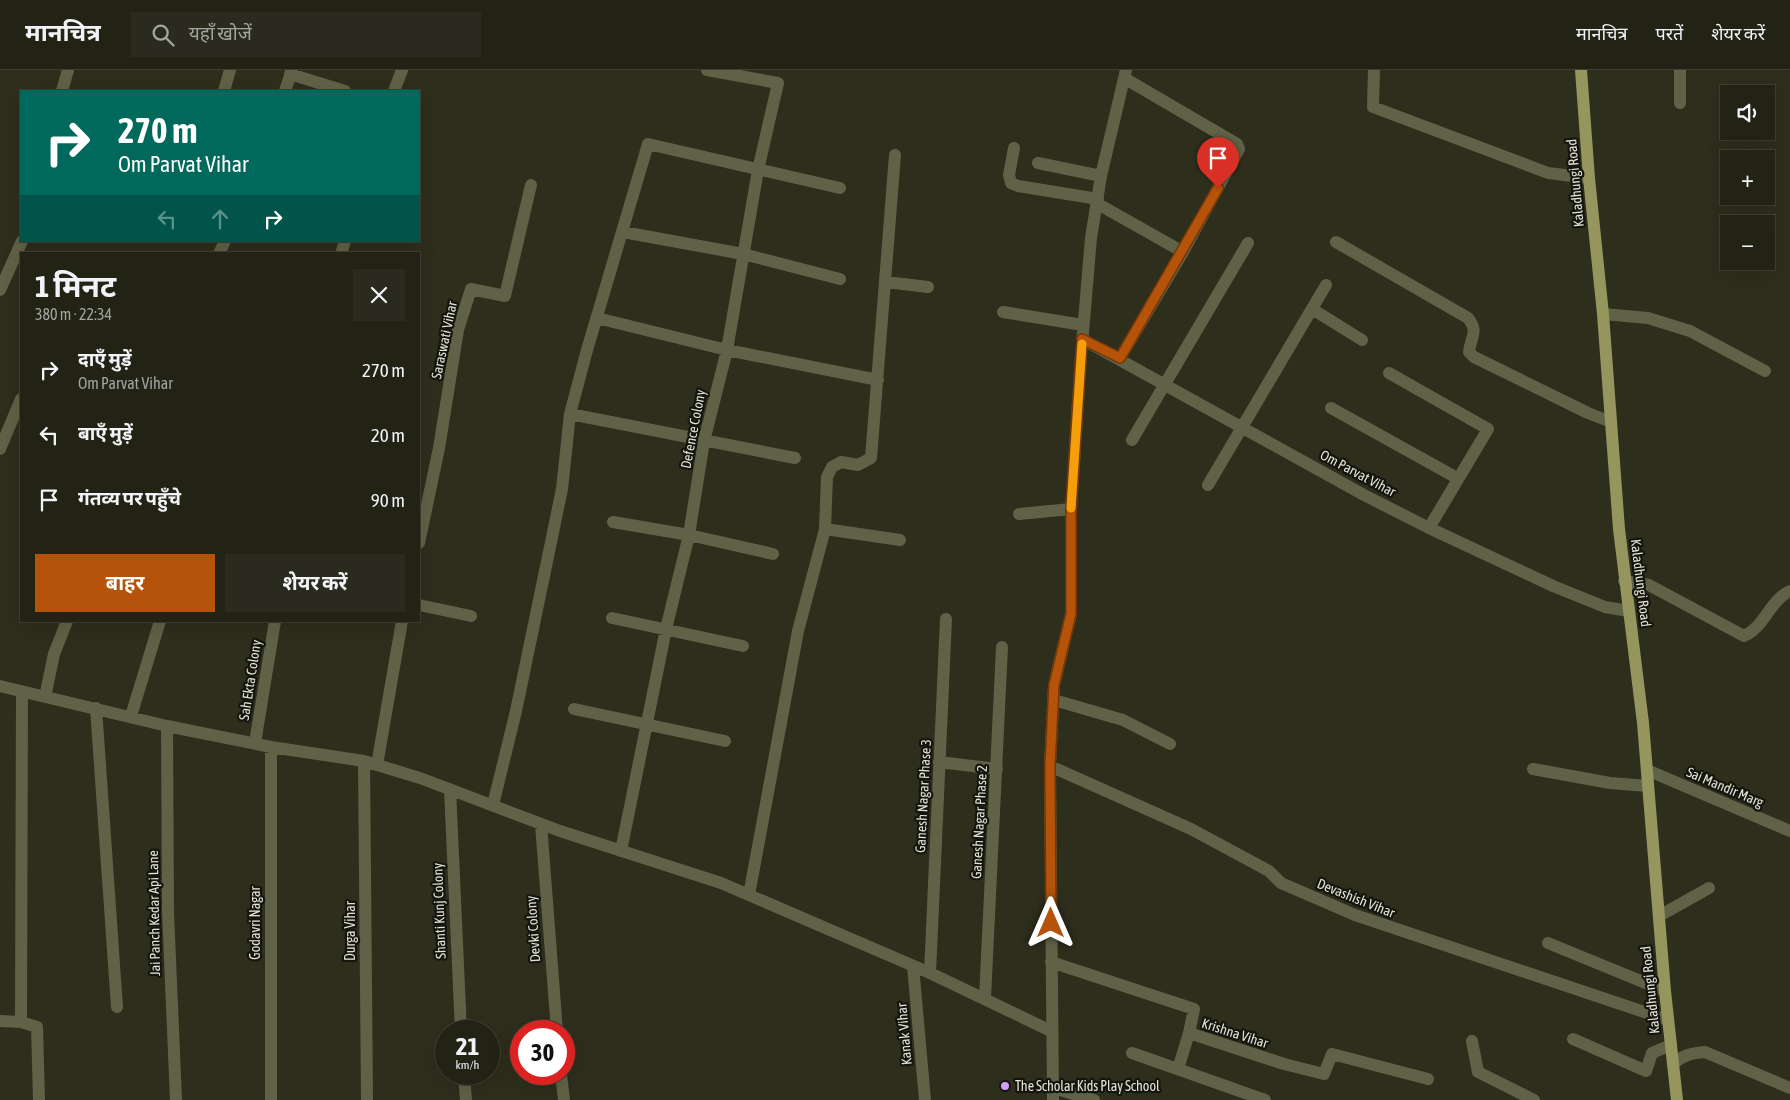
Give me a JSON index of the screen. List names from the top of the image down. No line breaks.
{"streets":{"main road":["Kaladhungi Road"],"street":["Saraswati Vihar","Defence Colony","Om Parvat Vihar","Sah Ekta Colony","Sai Mandir Marg","Ganesh Nagar Phase 3","Ganesh Nagar Phase 2","Devashish Vihar","Shanti Kunj Colony","Jai Panch Kedar Api Lane","Godavri Nagar","Devki Colony","Durga Vihar","Krishna Vihar","Kanak Vihar"]},"crossings":[["Kaladhungi Road","Om Parvat Vihar"],["Kaladhungi Road","Sai Mandir Marg"],["Kaladhungi Road","Devashish Vihar"]],"places":["The Scholar Kids Play School"],"page":{"header":"मानचित्र","search":"यहाँ खोजें","nav":["मानचित्र","परतें","शेयर करें"],"map_buttons":["+","−"],"turn":["270 m","Om Parvat Vihar"],"heading":["1 मिनट","380 m · 22:34"],"list":[{"name":"दाएँ मुड़ें","note":"Om Parvat Vihar","value":"270 m"},{"name":"बाएँ मुड़ें","value":"20 m"},{"name":"गंतव्य पर पहुँचे","value":"90 m"}],"buttons":["बाहर","शेयर करें"],"speed":"21 km/h","limit":"30"}}
